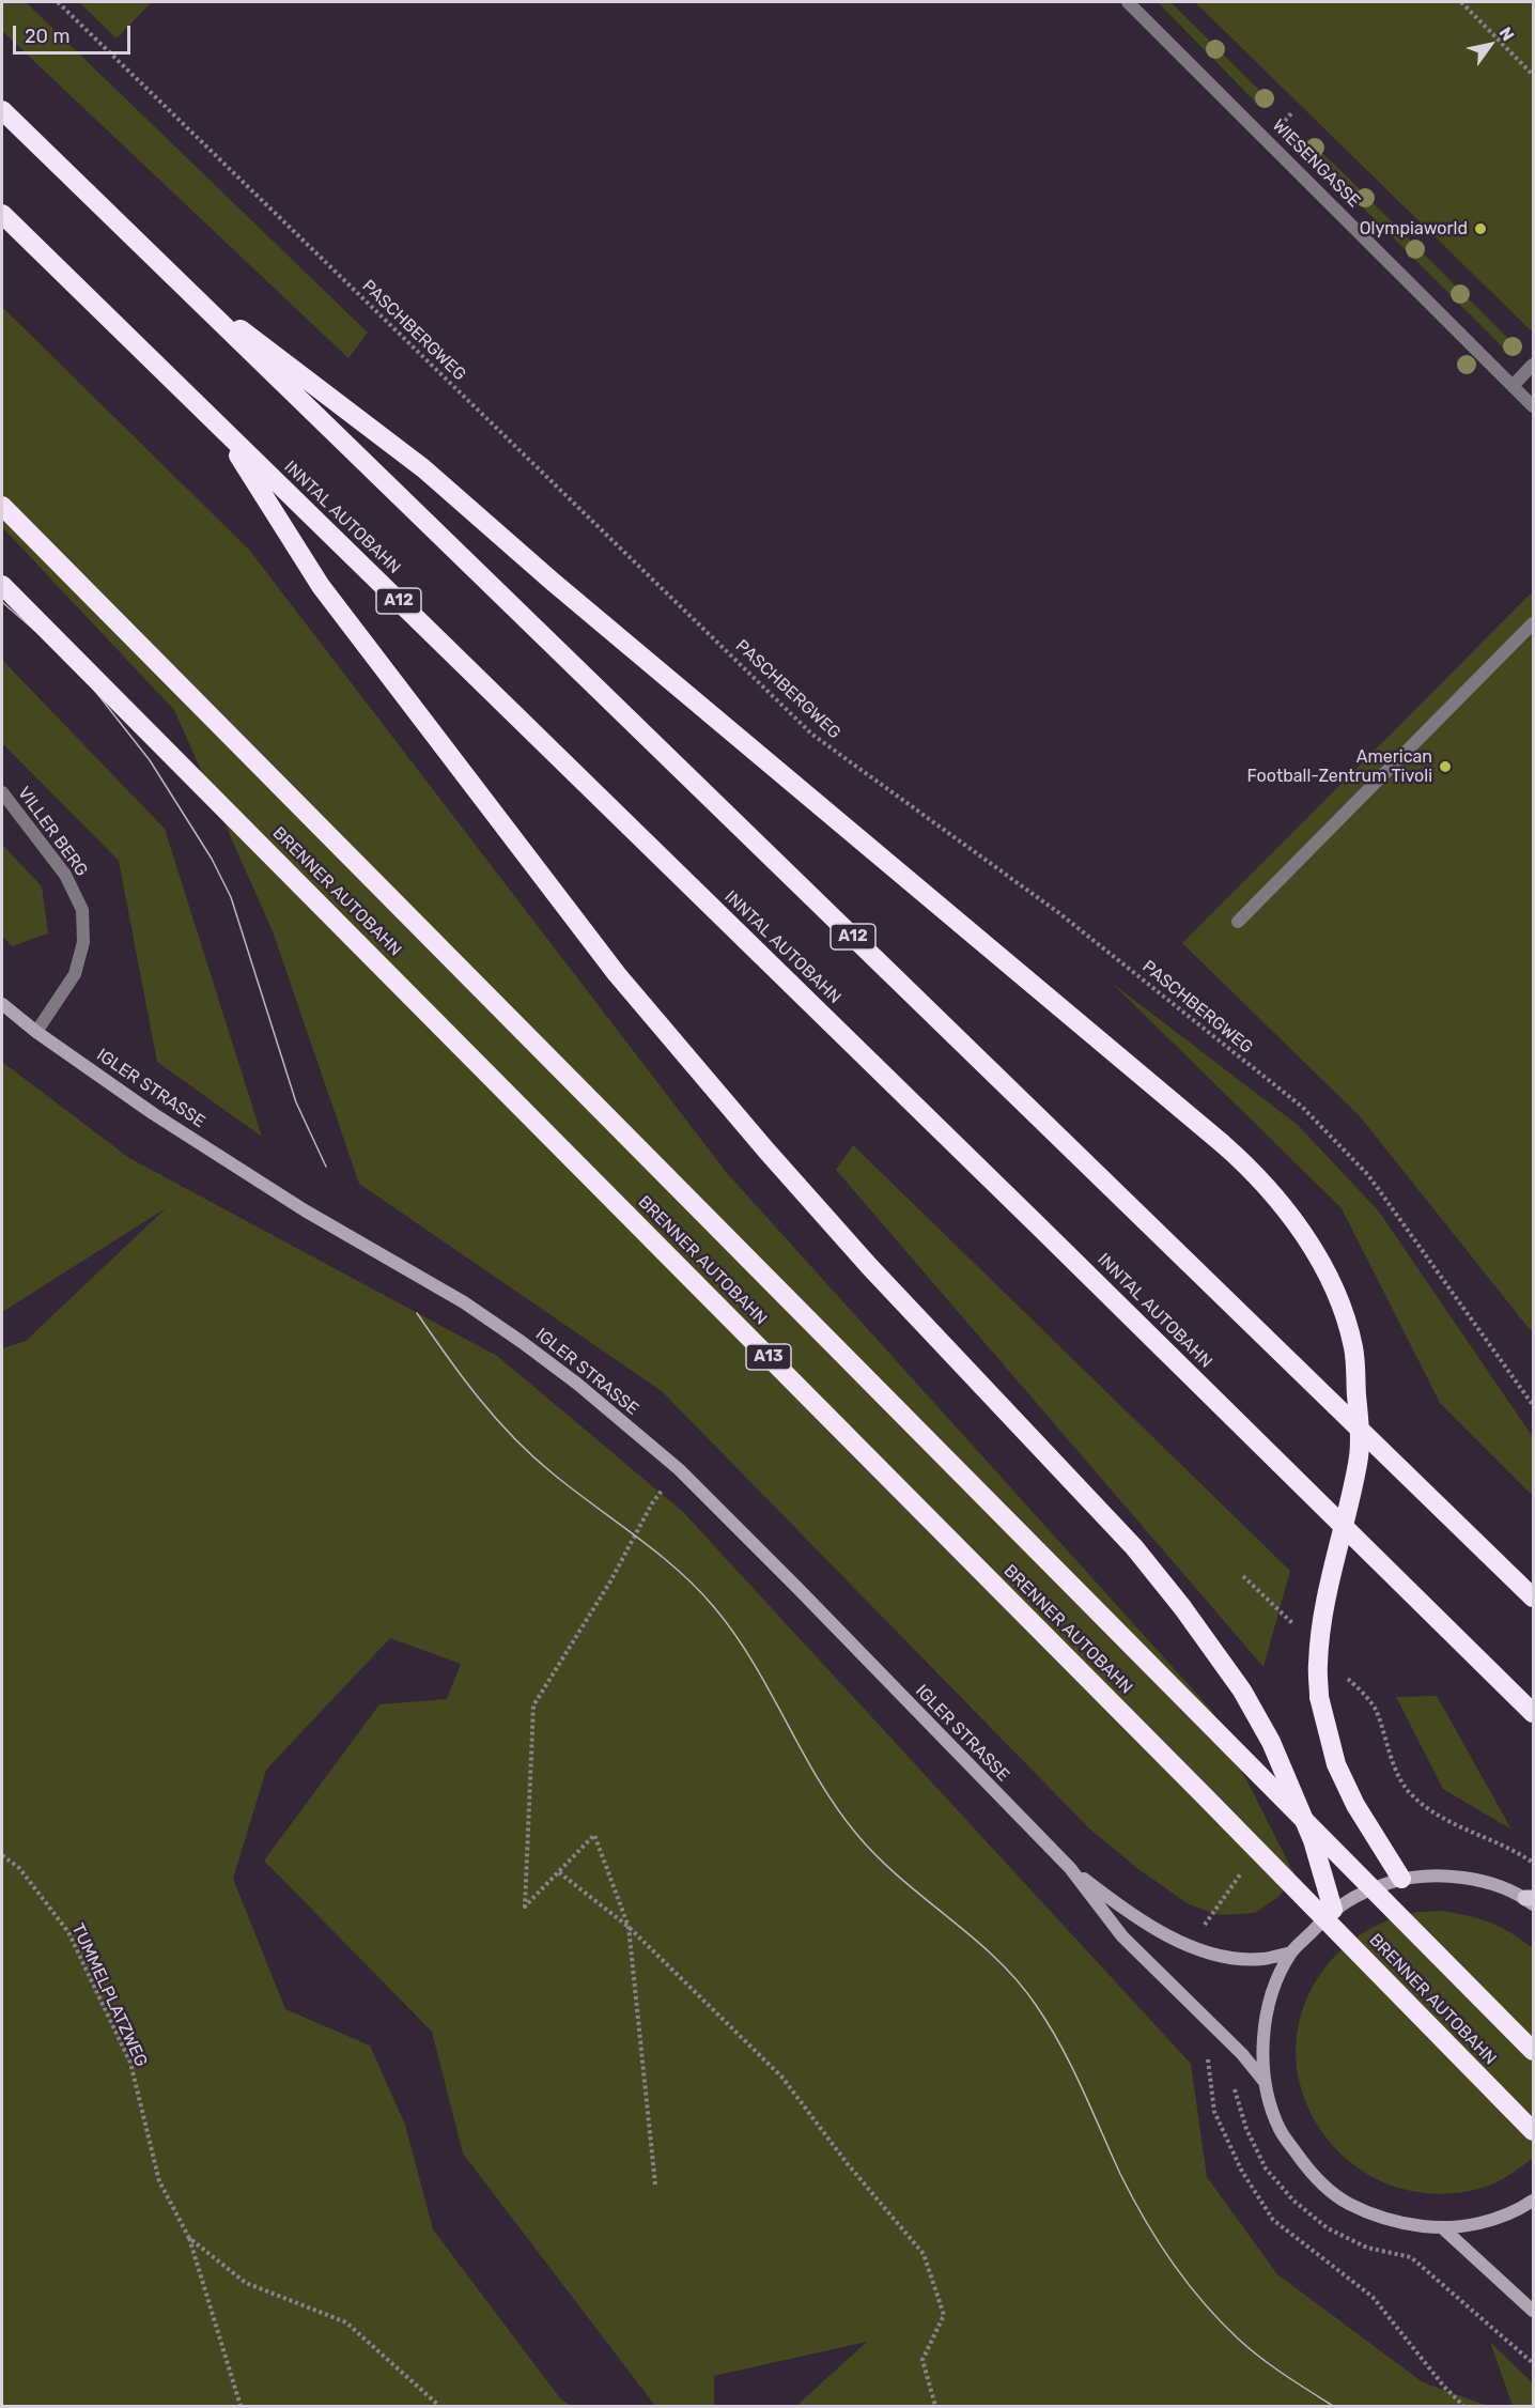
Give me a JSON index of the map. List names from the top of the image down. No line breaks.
{"streets":{"highway":["INNTAL AUTOBAHN","A12","BRENNER AUTOBAHN","A13"],"main road":["IGLER STRASSE"],"lane":["WIESENGASSE","VILLER BERG"],"path":["PASCHBERGWEG","TUMMELPLATZWEG"]},"crossings":[["VILLER BERG","IGLER STRASSE"]],"places":["Olympiaworld","American Football-Zentrum Tivoli"],"scale_bar":"20 m","north":"top right"}
